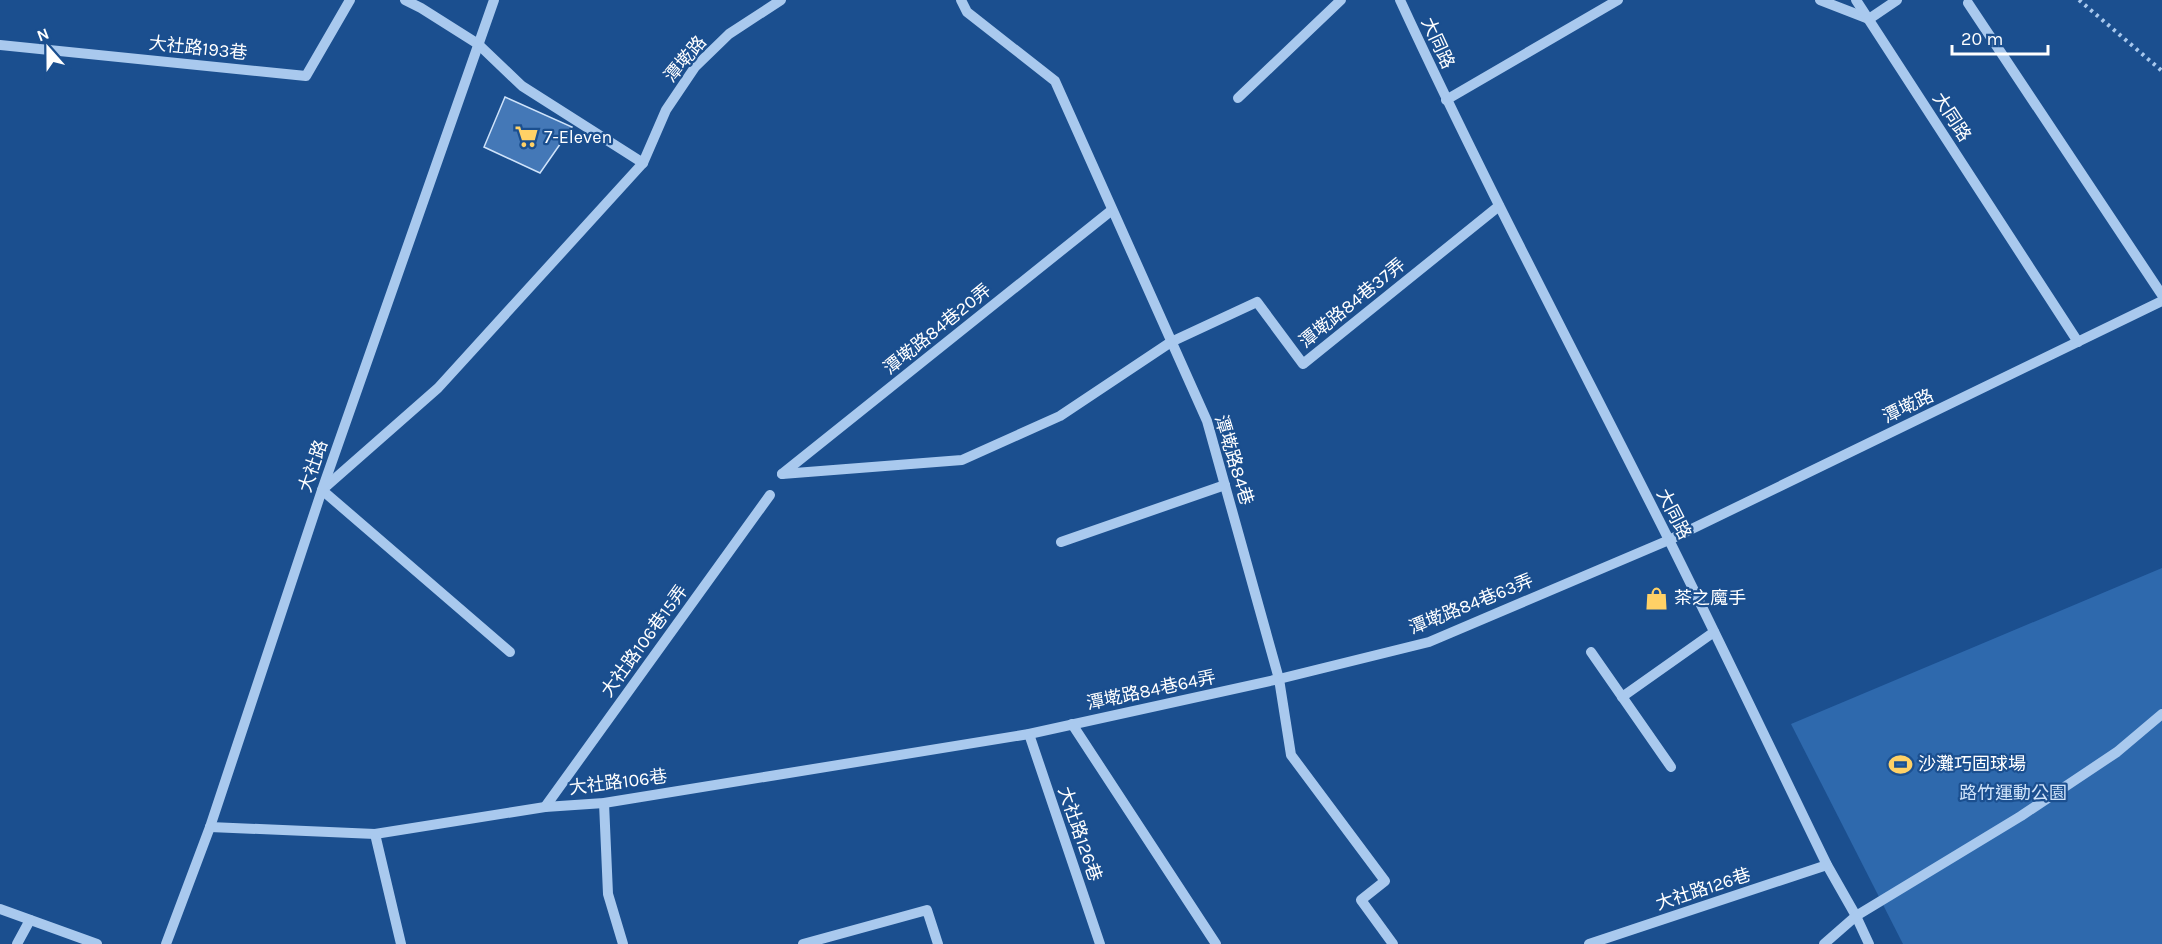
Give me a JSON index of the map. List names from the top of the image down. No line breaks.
{"streets":{"street":["大同路","大社路193巷","潭墘路","潭墘路84巷37弄","潭墘路84巷20弄","潭墘路84巷","大社路","潭墘路84巷63弄","大社路106巷15弄","潭墘路84巷64弄","大社路106巷","大社路126巷"]},"crossings":[["大同路","潭墘路"],["大同路","潭墘路84巷37弄"],["大同路","潭墘路84巷63弄"],["大同路","大社路126巷"],["潭墘路","大社路"],["潭墘路","潭墘路84巷63弄"],["潭墘路84巷37弄","潭墘路84巷20弄"],["潭墘路84巷37弄","潭墘路84巷"],["潭墘路84巷20弄","潭墘路84巷"],["潭墘路84巷","潭墘路84巷63弄"],["潭墘路84巷","潭墘路84巷64弄"],["大社路","大社路106巷"],["潭墘路84巷63弄","潭墘路84巷64弄"],["大社路106巷15弄","大社路106巷"],["潭墘路84巷64弄","大社路106巷"],["潭墘路84巷64弄","大社路126巷"],["大社路106巷","大社路126巷"]],"parks":["路竹運動公園"],"places":{"supermarket":["7-Eleven"],"shop":["茶之魔手"],"sports":["沙灘巧固球場"]},"scale_bar":"20 m","north":"top"}
